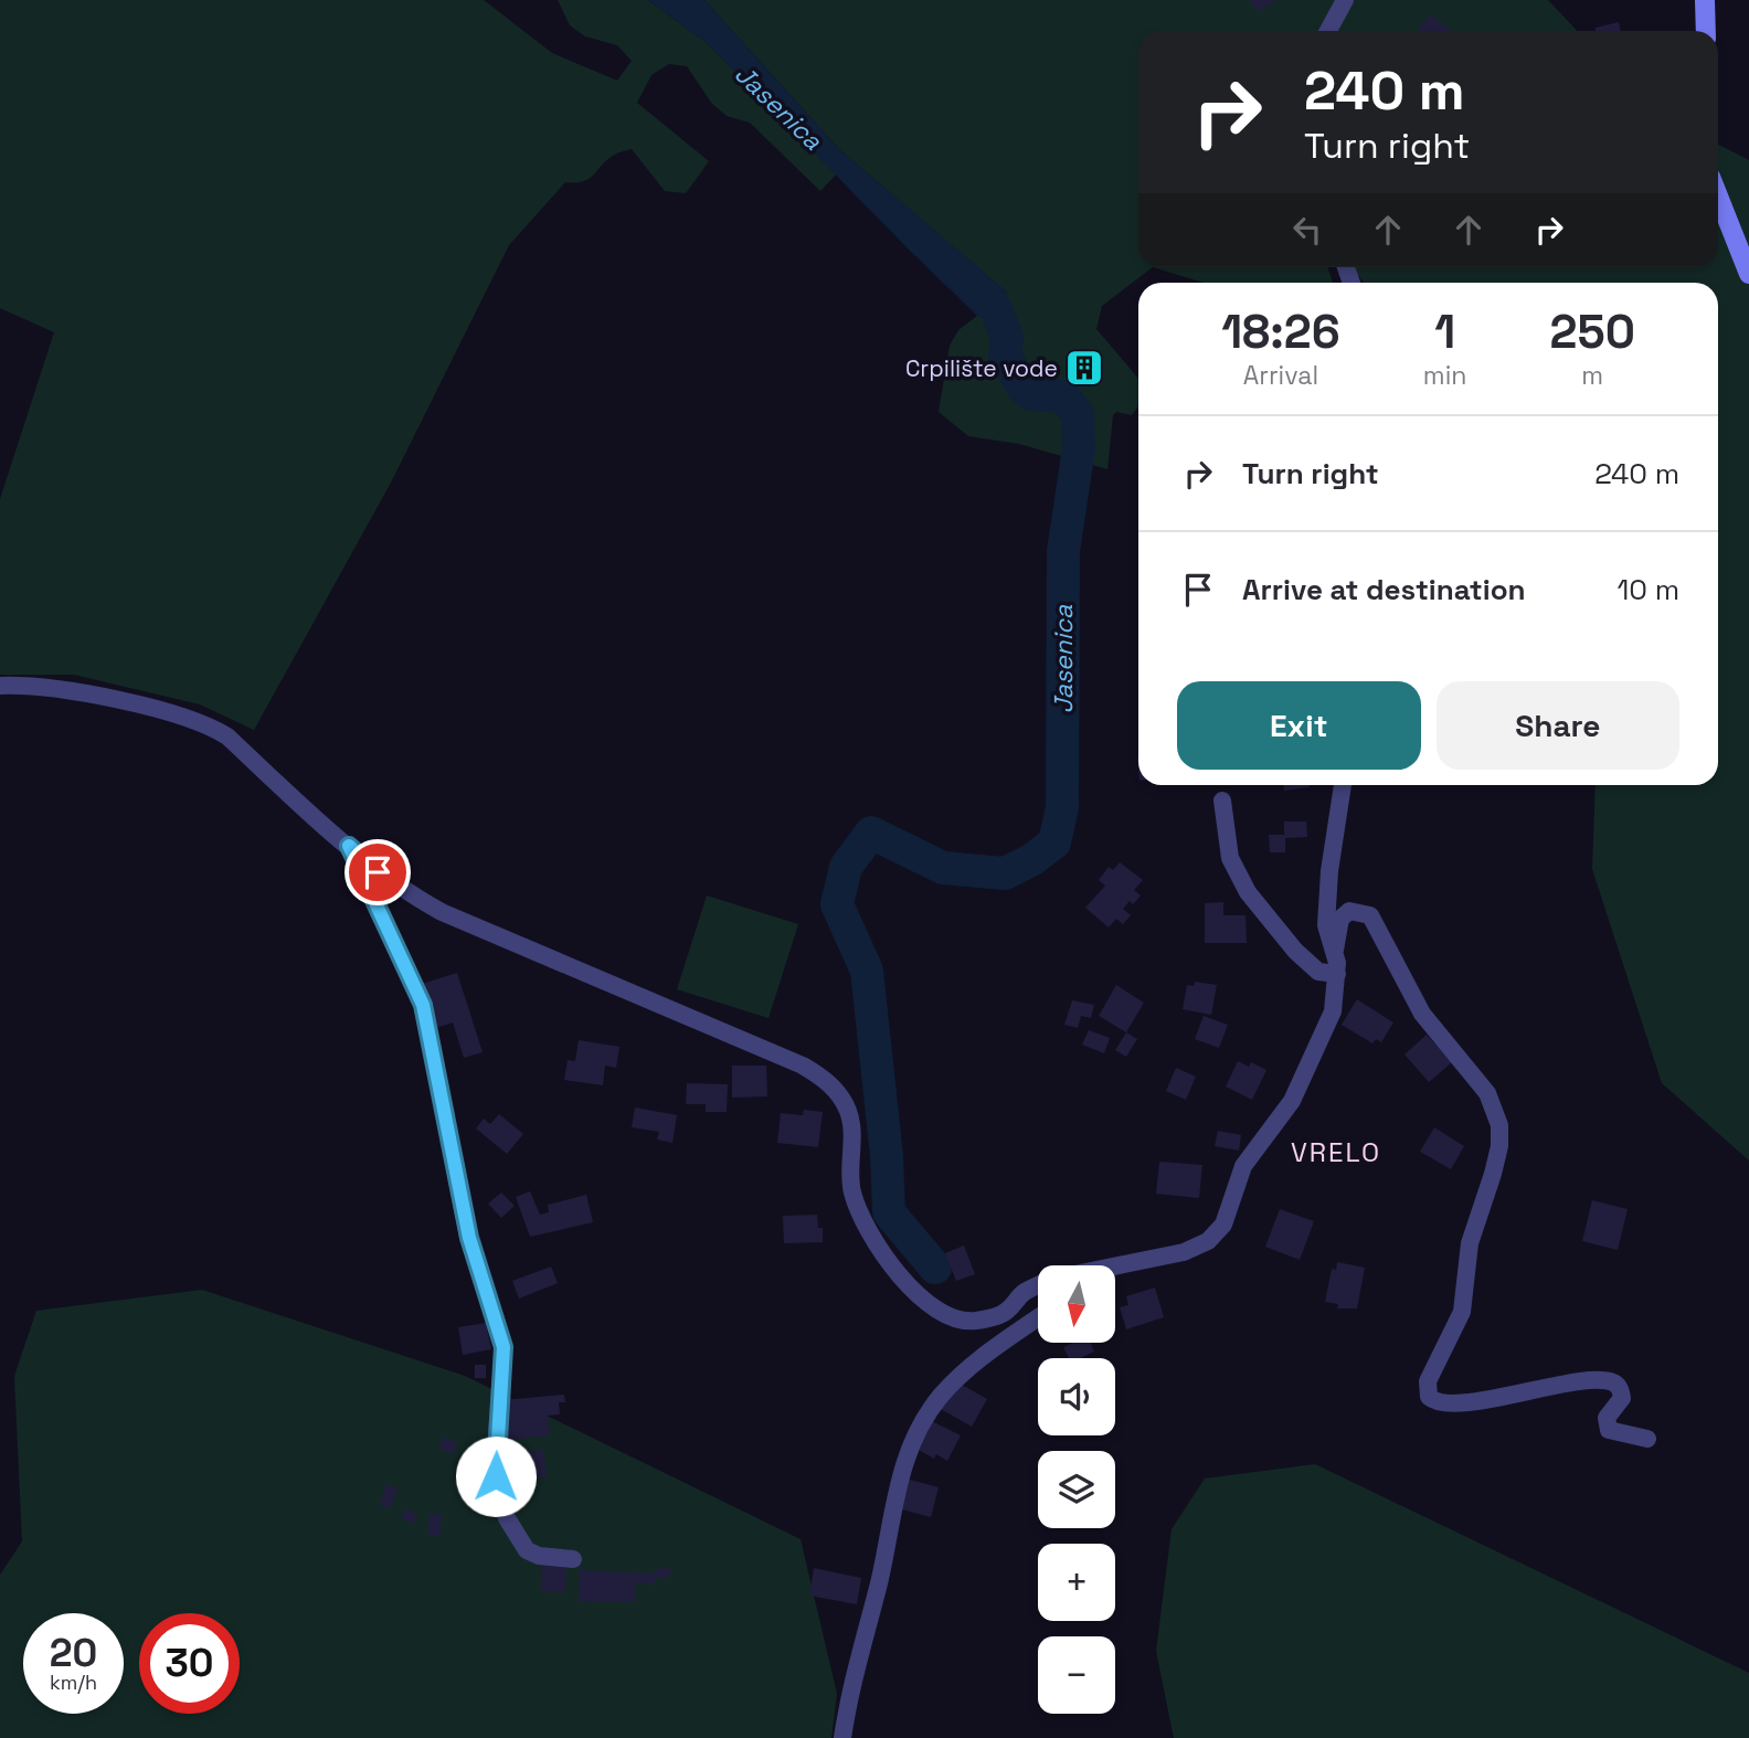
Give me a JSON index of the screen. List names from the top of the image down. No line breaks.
{"districts":["VRELO"],"water":["Jasenica"],"places":{"building":["Crpilište vode"]},"north":"bottom","page":{"turn":["240 m","Turn right"],"eta":["18:26","Arrival","1","min","250","m"],"list":[{"name":"Turn right","value":"240 m"},{"name":"Arrive at destination","value":"10 m"}],"buttons":["Exit","Share"],"map_buttons":["+","−"],"speed":"20 km/h","limit":"30"}}
